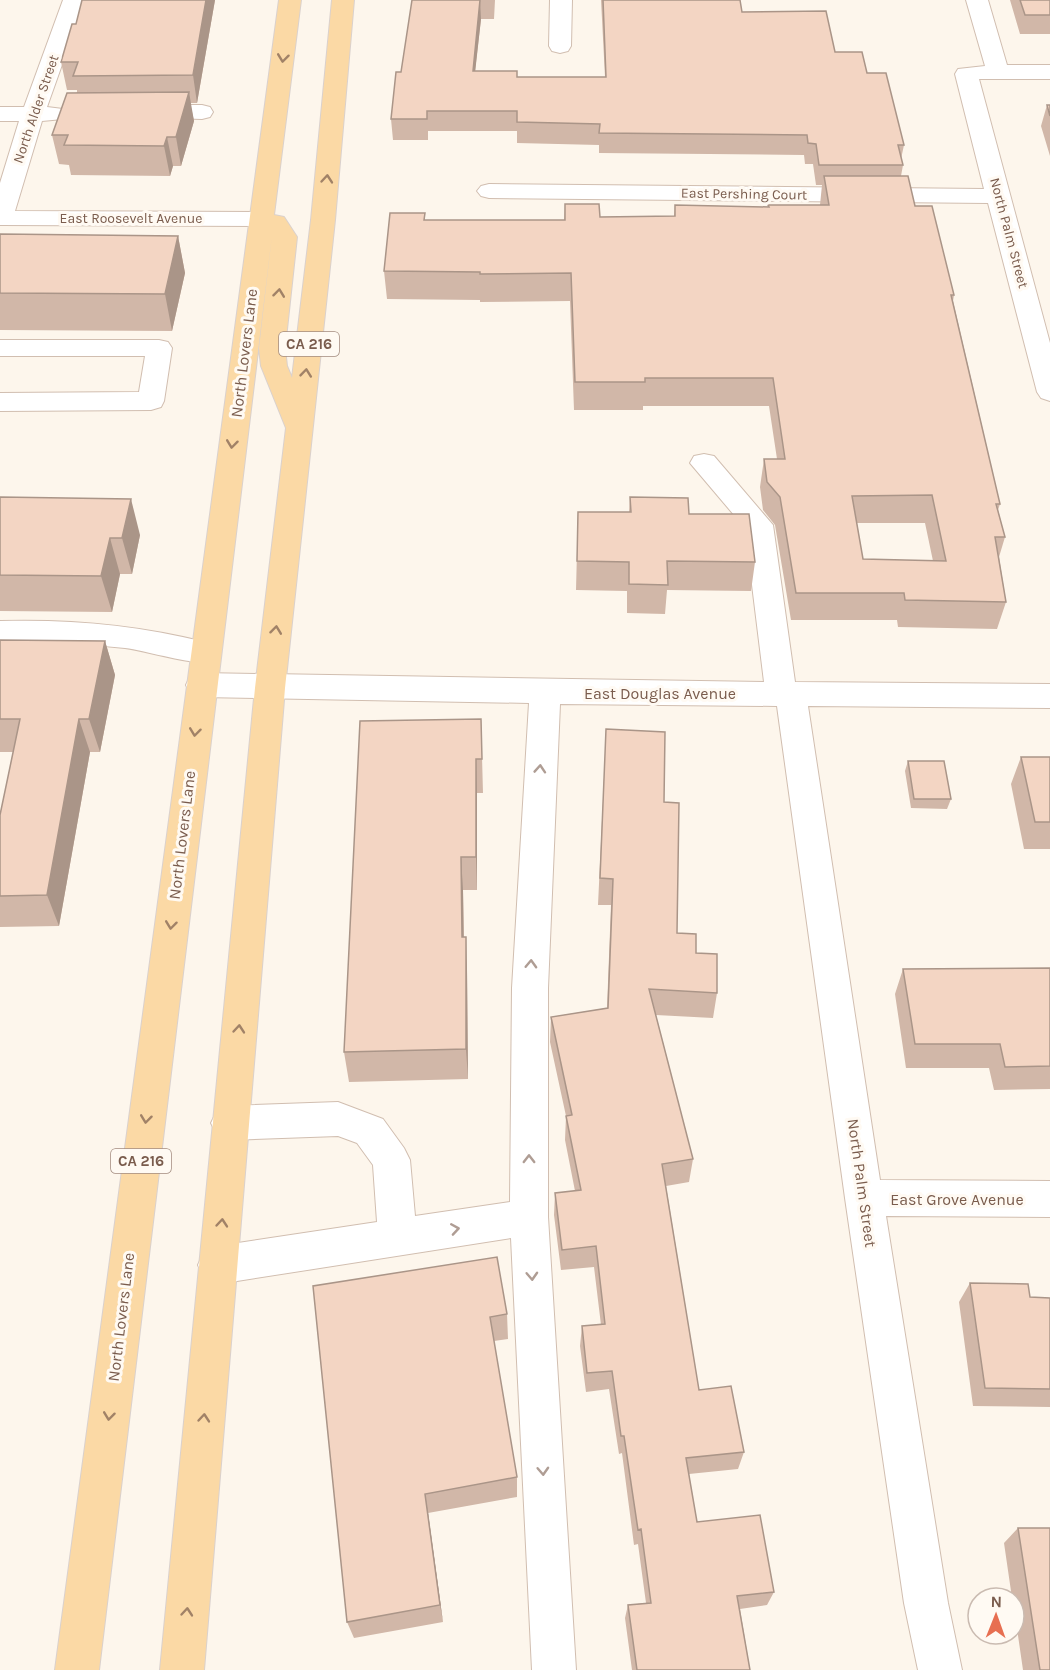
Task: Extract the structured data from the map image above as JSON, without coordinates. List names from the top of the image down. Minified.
{"streets":{"main road":["CA 216","North Lovers Lane"],"street":["North Alder Street","East Pershing Court","East Roosevelt Avenue","North Palm Street","East Douglas Avenue","East Grove Avenue"]},"crossings":[["North Alder Street","East Roosevelt Avenue"],["East Pershing Court","North Palm Street"],["East Roosevelt Avenue","North Lovers Lane"],["North Palm Street","East Douglas Avenue"],["North Palm Street","East Grove Avenue"],["CA 216","East Douglas Avenue"],["North Lovers Lane","East Douglas Avenue"]],"north":"top"}
